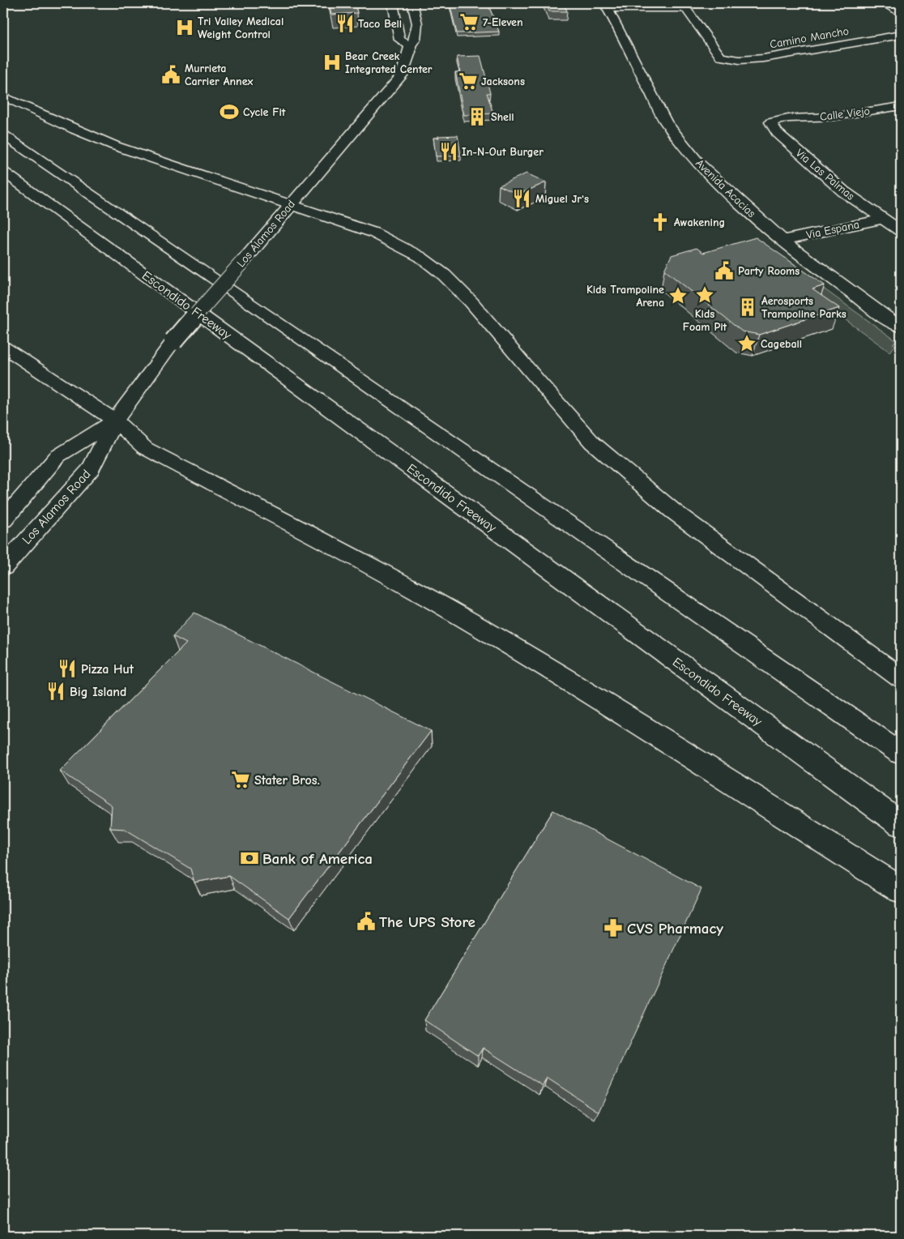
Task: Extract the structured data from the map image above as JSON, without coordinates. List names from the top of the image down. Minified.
{"streets":{"main road":["Camino Mancho","Calle Viejo","Via Las Palmas","Avenida Acacias","Via Espana","Los Alamos Road","Escondido Freeway"]},"crossings":[["Calle Viejo","Via Las Palmas"],["Via Las Palmas","Via Espana"],["Avenida Acacias","Via Espana"]],"places":{"supermarket":["7-Eleven","Jacksons","Stater Bros."],"restaurant":["Taco Bell","In-N-Out Burger","Miguel Jr's","Pizza Hut","Big Island"],"hospital":["Tri Valley Medical Weight Control","Bear Creek Integrated Center"],"public building":["Murrieta Carrier Annex","Party Rooms","The UPS Store"],"sports":["Cycle Fit"],"building":["Shell","Aerosports Trampoline Parks"],"church":["Awakening"],"place":["Kids Foam Pit","Kids Trampoline Arena","Cageball"],"bank":["Bank of America"],"pharmacy":["CVS Pharmacy"]}}
